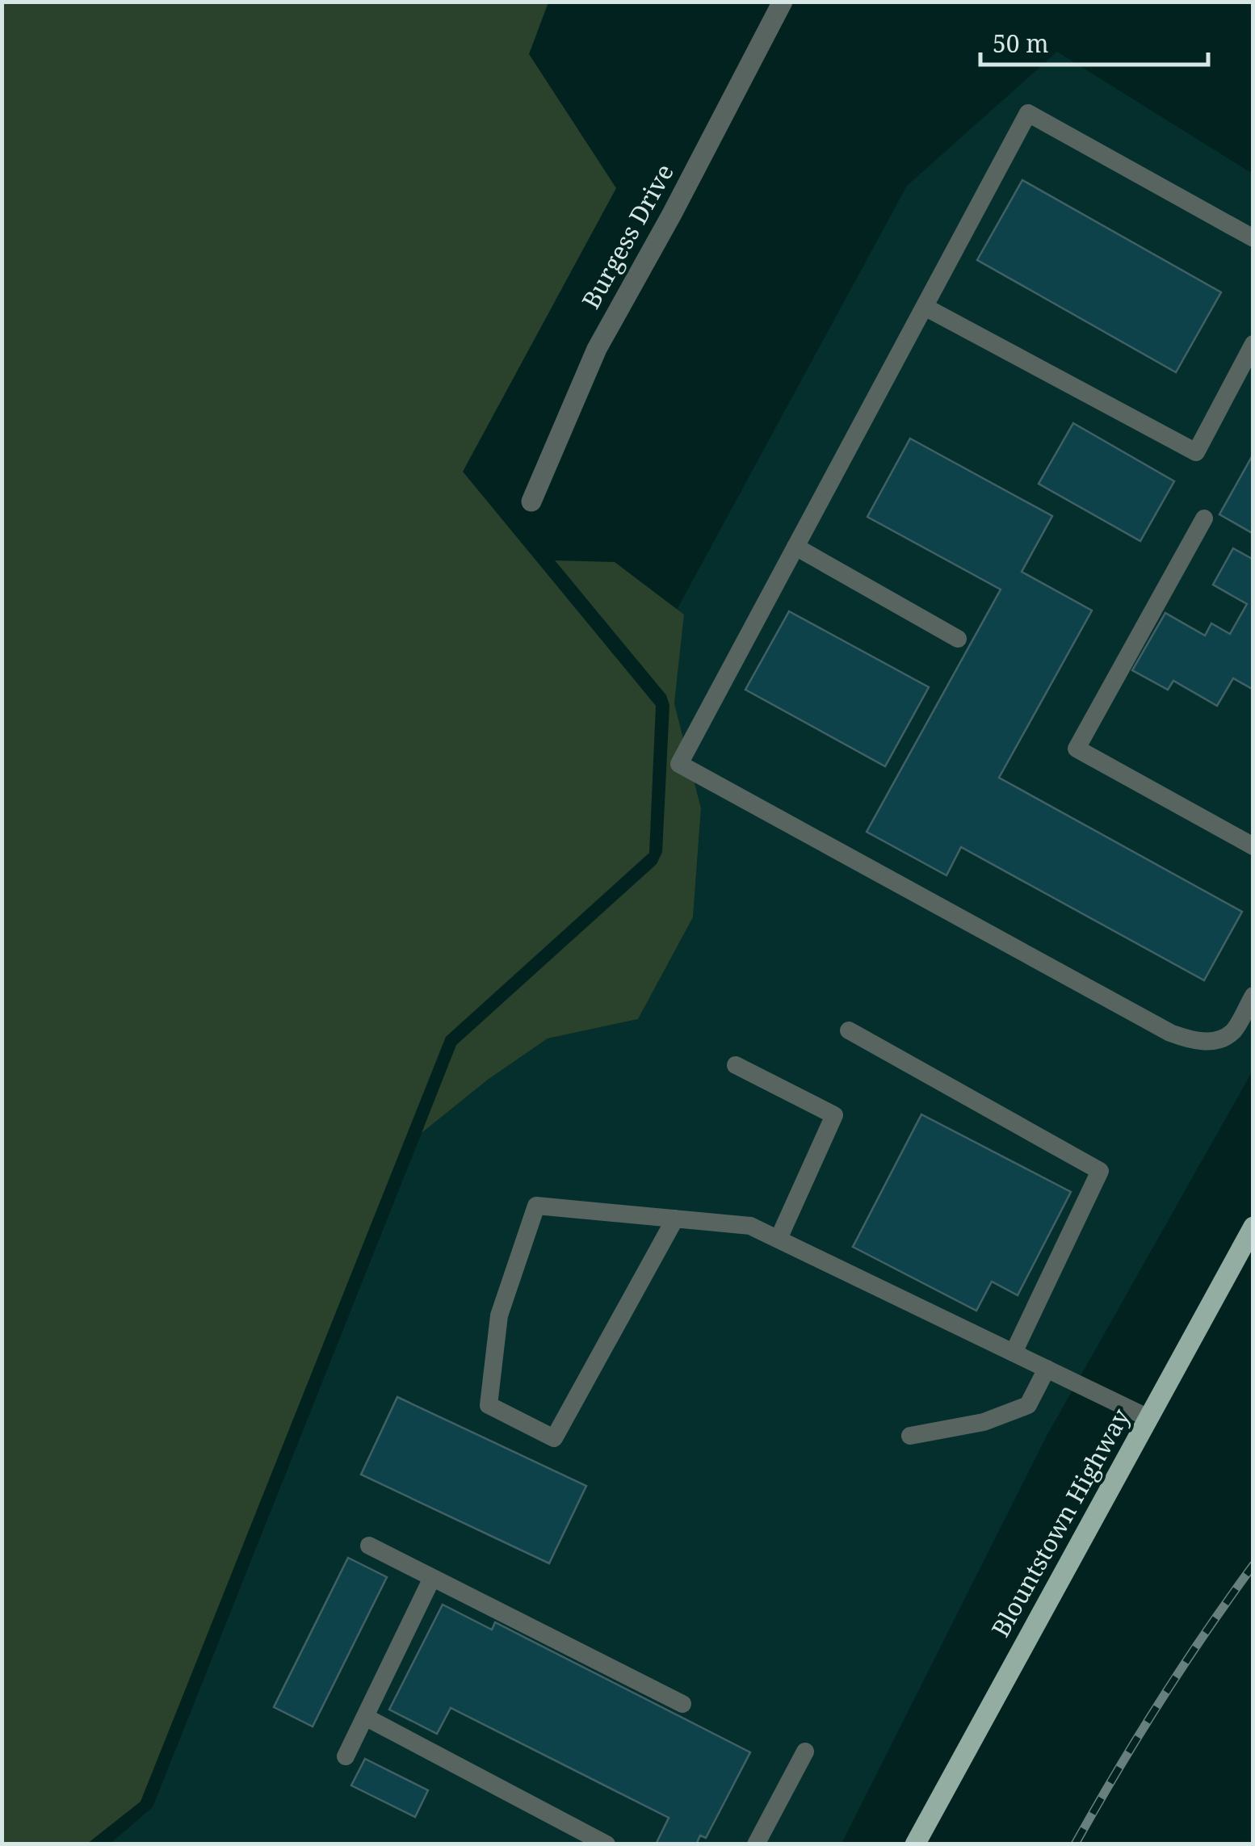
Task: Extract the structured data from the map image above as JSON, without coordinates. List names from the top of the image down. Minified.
{"streets":{"main road":["Blountstown Highway"],"street":["Burgess Drive"]},"scale_bar":"50 m"}
